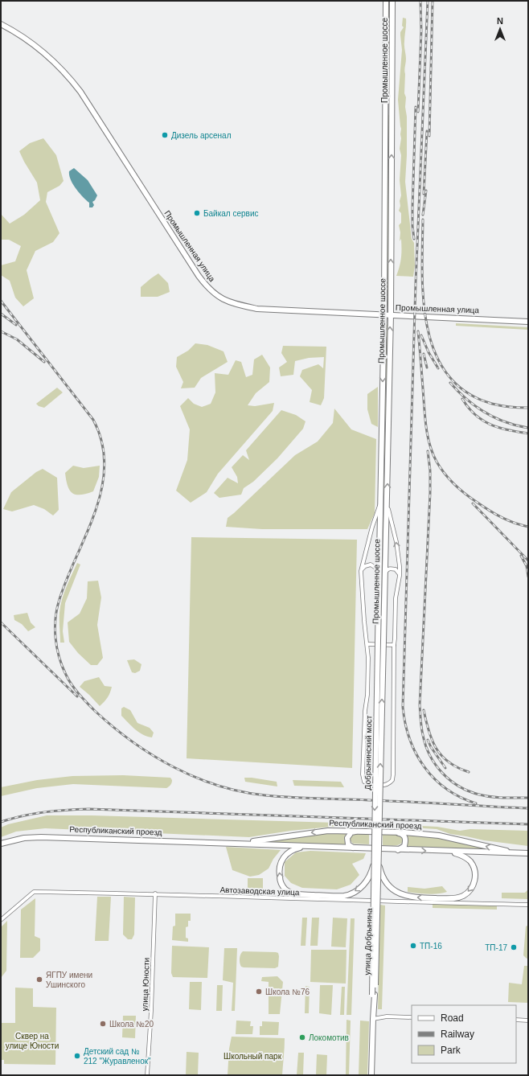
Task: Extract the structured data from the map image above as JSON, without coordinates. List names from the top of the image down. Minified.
{"streets":{"main road":["Промышленное шоссе","Промышленная улица","Добрынинский мост","Республиканский проезд","улица Добрынина"],"street":["Автозаводская улица","улица Юности"]},"crossings":[["Промышленное шоссе","Промышленная улица"],["Промышленное шоссе","Добрынинский мост"],["Добрынинский мост","улица Добрынина"],["Автозаводская улица","улица Юности"]],"parks":["Сквер на улице Юности","Школьный парк"],"places":["Дизель арсенал","Байкал сервис","ТП-16","ТП-17","ЯГПУ имени Ушинского","Школа №76","Школа №20","Локомотив","Детский сад № 212 \"Журавленок\""],"legend":["Road","Railway","Park"],"north":"top"}
